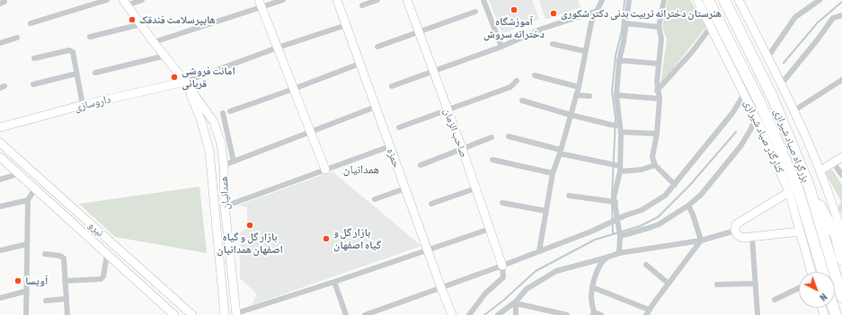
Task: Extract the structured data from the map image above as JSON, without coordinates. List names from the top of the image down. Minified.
{"streets":{"highway":["بزرگراه صیاد شیرازی"],"main road":["داروسازی","صاحب الزمان","کنارگذر صیاد شیرازی","حمزه","همدانیان","نیرو"]},"crossings":[["داروسازی","همدانیان"],["کنارگذر صیاد شیرازی","بزرگراه صیاد شیرازی"]],"districts":["همدانیان"],"places":["آموزشگاه دخترانه سروش","هنرستان دخترانه تربیت بدنی دکتر شکوری","هایپرسلامت فندقک","امانت فروشی قربانی","بازار گل و گیاه اصفهان همدانیان","بازار گل و گیاه اصفهان","آویسا"],"north":"bottom right"}
